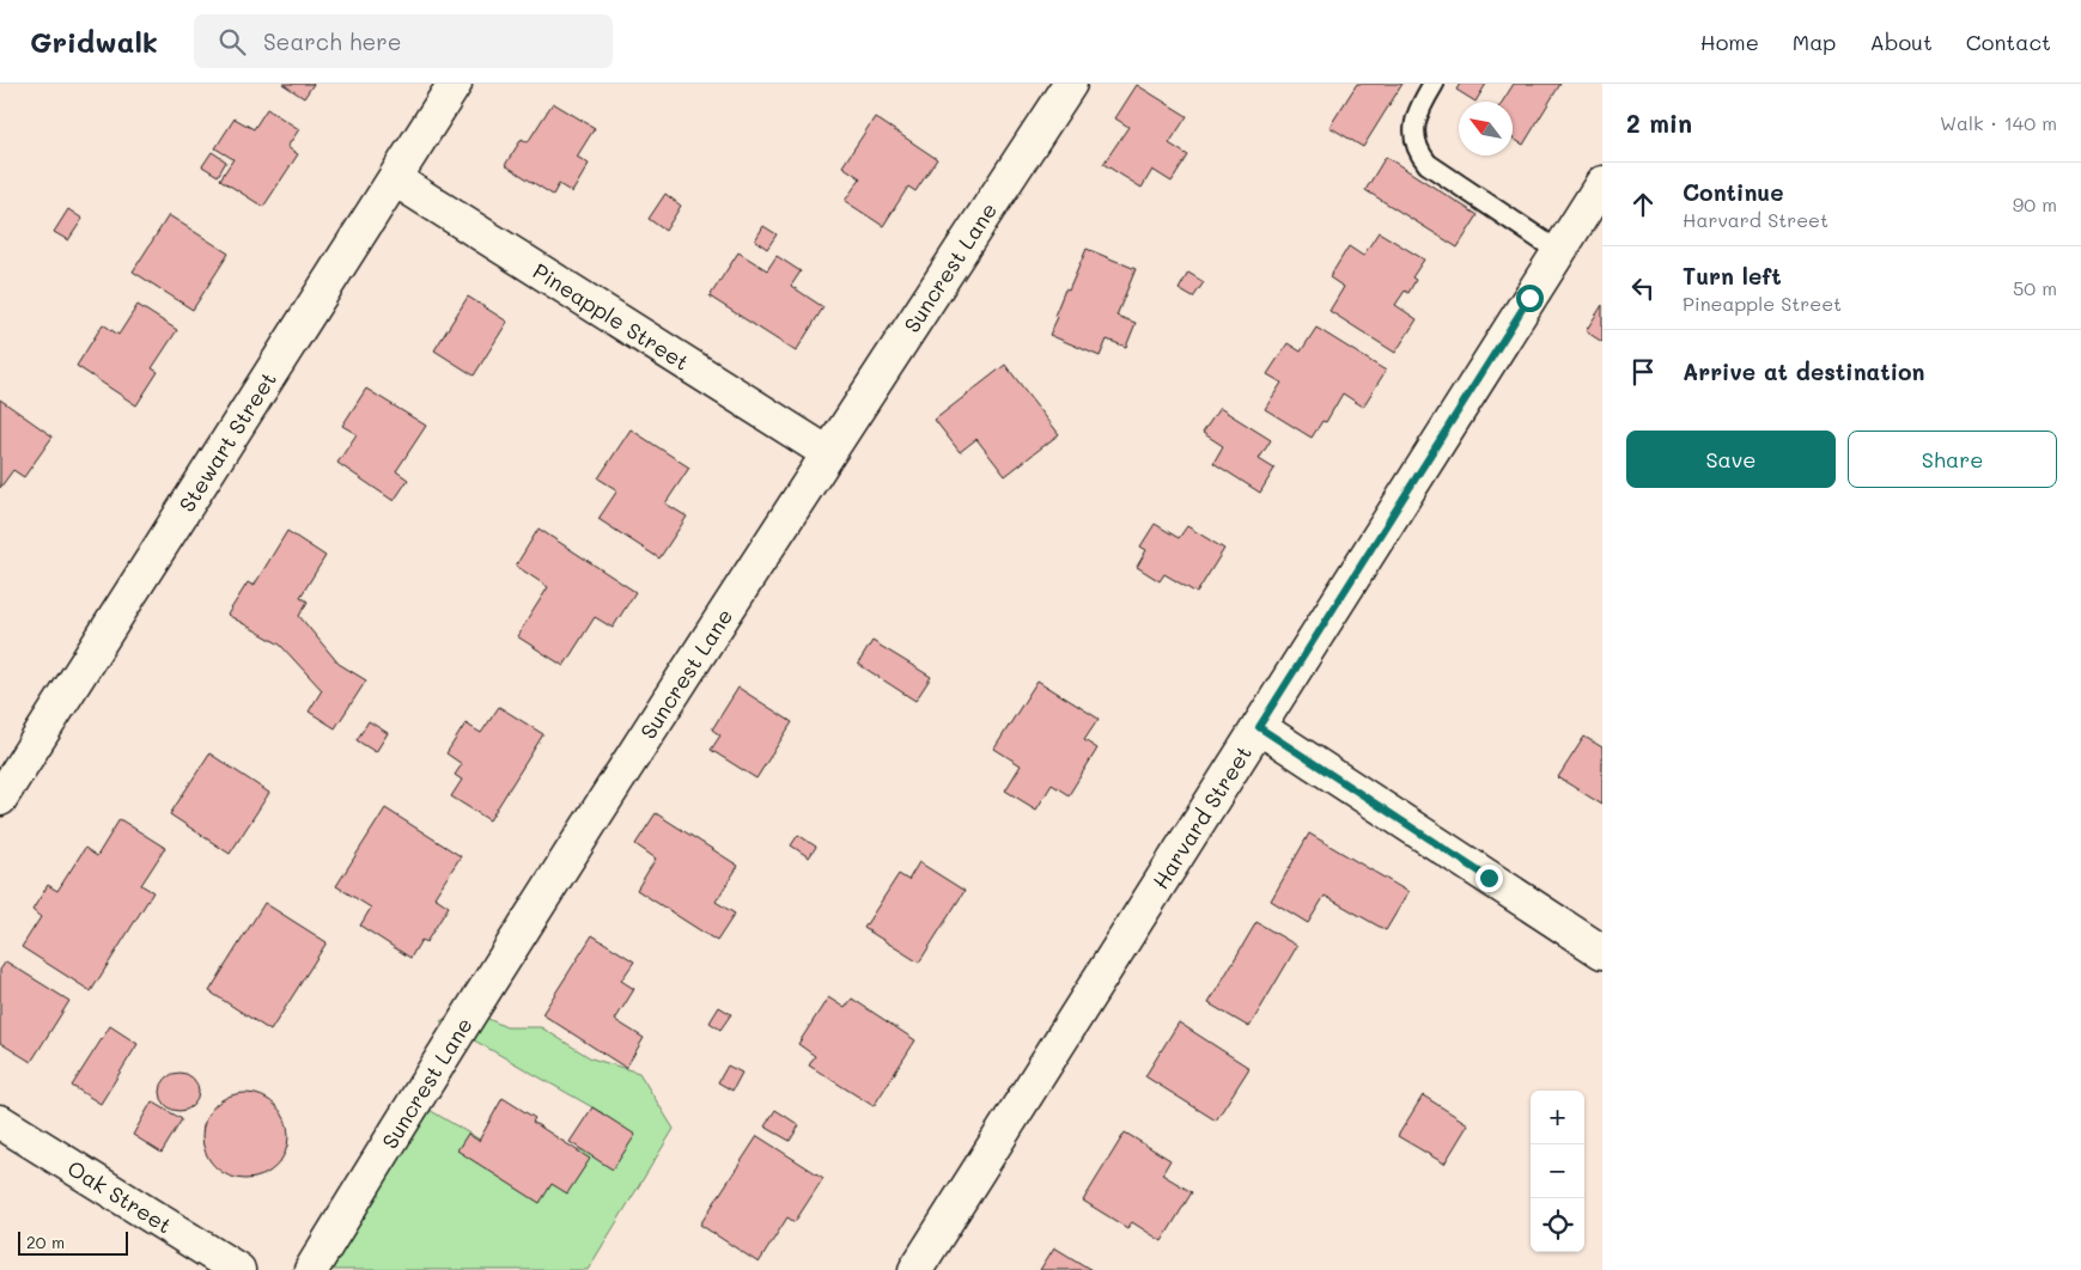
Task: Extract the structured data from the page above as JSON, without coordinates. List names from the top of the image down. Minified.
{"streets":{"street":["Suncrest Lane","Pineapple Street","Stewart Street","Harvard Street","Oak Street"]},"crossings":[["Suncrest Lane","Pineapple Street"],["Pineapple Street","Stewart Street"]],"scale_bar":"20 m","north":"top left","page":{"header":"Gridwalk","search":"Search here","nav":["Home","Map","About","Contact"],"heading":["2 min","Walk · 140 m"],"list":[["Continue","Harvard Street","90 m"],["Turn left","Pineapple Street","50 m"],"Arrive at destination"],"buttons":["Save","Share"],"map_buttons":["+","−"],"scale":"20 m"}}
